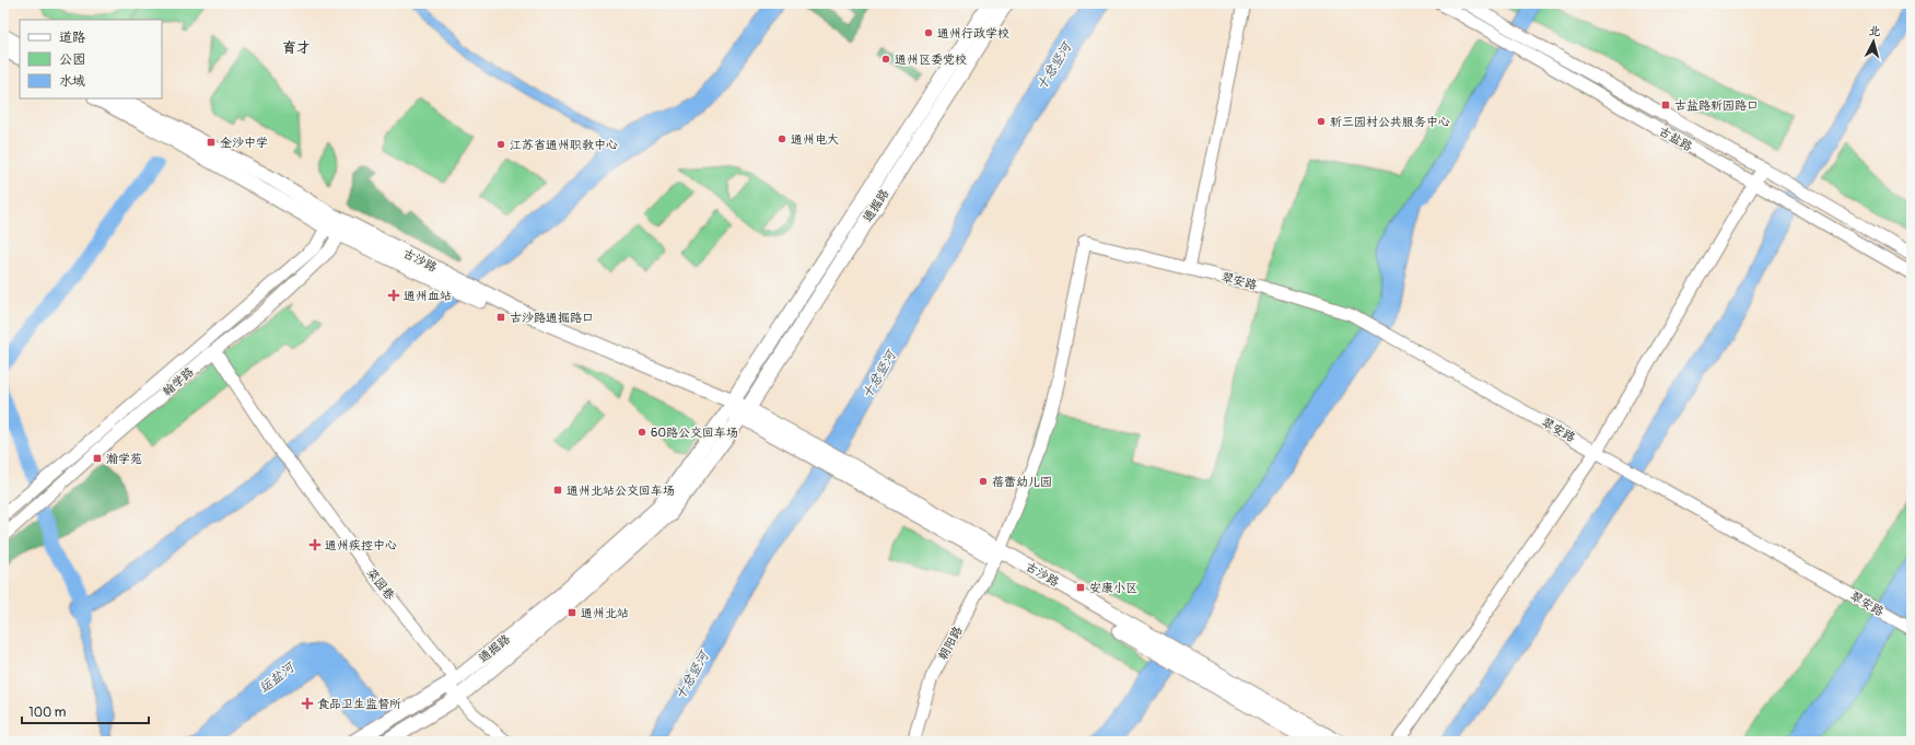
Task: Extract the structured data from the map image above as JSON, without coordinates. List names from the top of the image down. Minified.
{"streets":{"main road":["通掘路","古沙路"],"street":["古盐路","翠安路","翰学路","菜园巷","朝阳路"]},"crossings":[["通掘路","古沙路"],["通掘路","菜园巷"],["古沙路","翰学路"],["古沙路","朝阳路"],["翠安路","朝阳路"],["翰学路","菜园巷"]],"districts":["育才"],"water":["十总竖河","运盐河"],"places":{"other":["通州行政学校","通州区委党校","新三园村公共服务中心","通州电大","江苏省通州职教中心","60路公交回车场","蓓蕾幼儿园"],"transit":["古盐路新园路口","金沙中学","古沙路通掘路口","瀚学苑","通州北站公交回车场","安康小区","通州北站"],"health":["通州血站","通州疾控中心","食品卫生监督所"]},"legend":["道路","公园","水域"],"scale_bar":"100 m","north":"top"}
